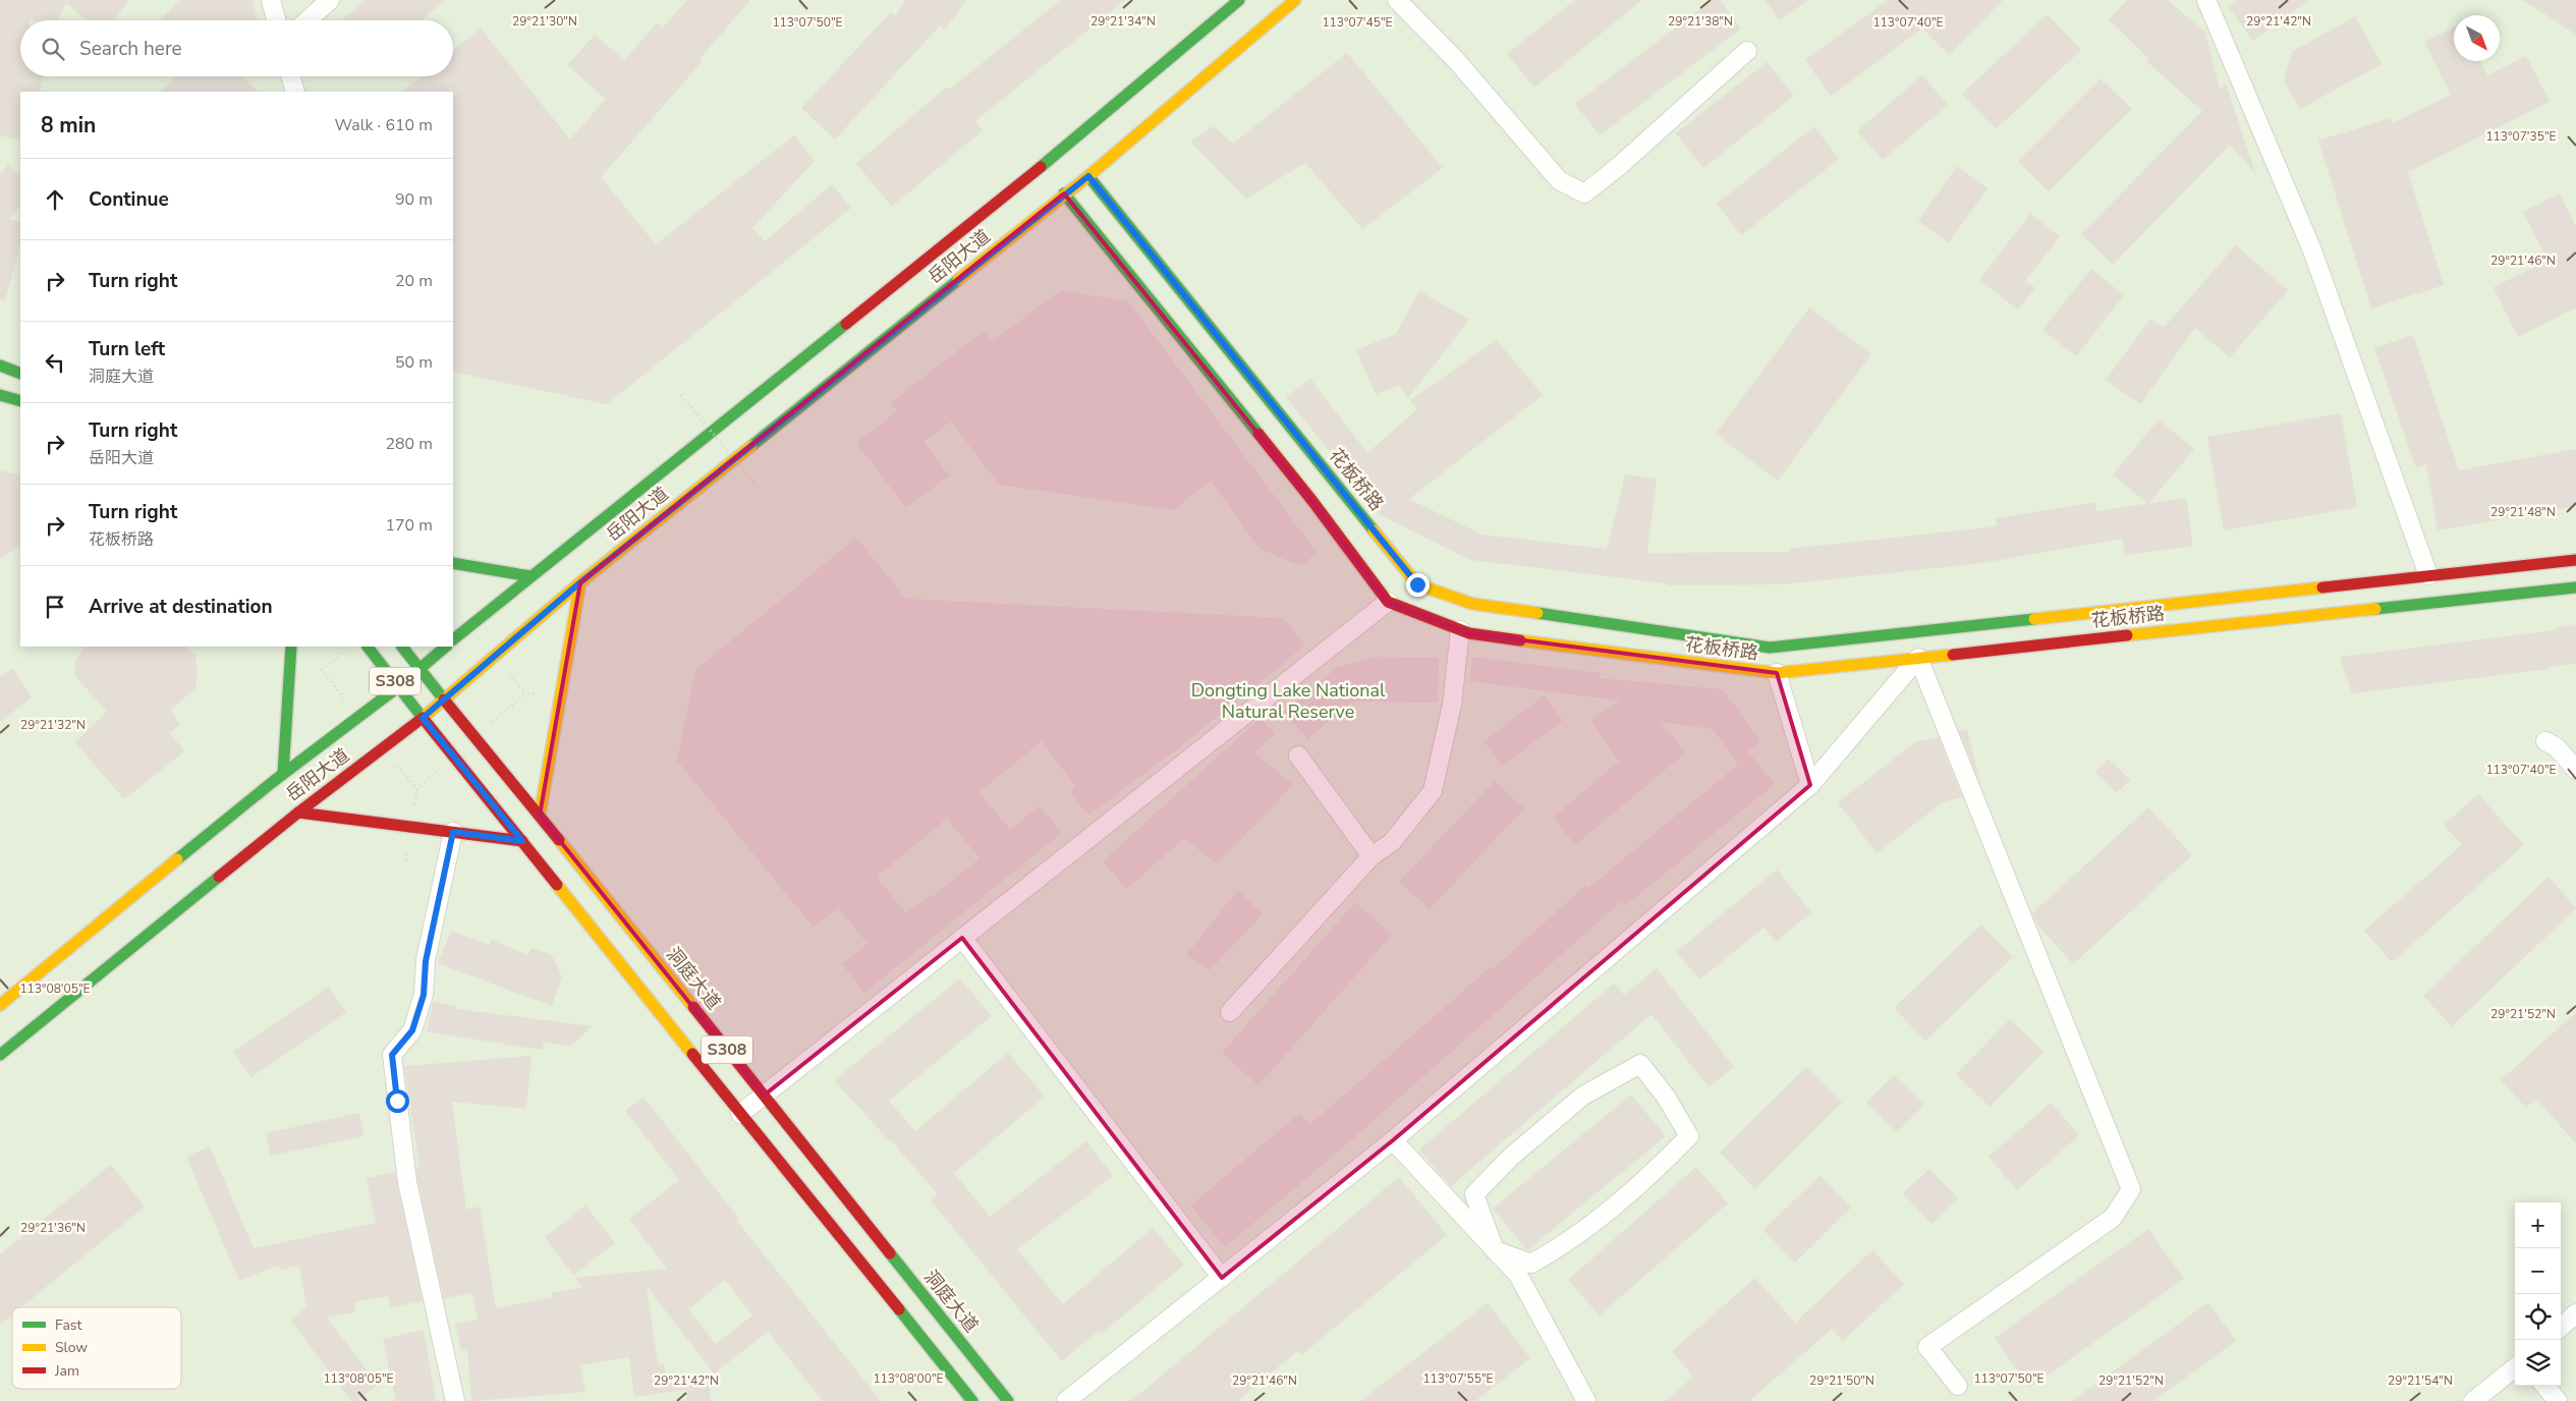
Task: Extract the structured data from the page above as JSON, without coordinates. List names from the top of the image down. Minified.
{"streets":{"main road":["岳阳大道","花板桥路","S308","洞庭大道"]},"crossings":[["岳阳大道","花板桥路"],["岳阳大道","S308"],["岳阳大道","洞庭大道"],["S308","洞庭大道"]],"parks":["Dongting Lake National Natural Reserve"],"legend":["Fast","Slow","Jam"],"north":"bottom right","page":{"search":"Search here","heading":["8 min","Walk · 610 m"],"list":[["Continue","90 m"],["Turn right","20 m"],["Turn left","洞庭大道","50 m"],["Turn right","岳阳大道","280 m"],["Turn right","花板桥路","170 m"],"Arrive at destination"],"map_buttons":["+","−"]},"coordinates":["29°21'30\"N","29°21'34\"N","29°21'38\"N","29°21'42\"N","113°07'50\"E","113°07'45\"E","113°07'40\"E","113°07'35\"E","29°21'46\"N","29°21'48\"N","29°21'32\"N","113°08'05\"E","29°21'52\"N","29°21'36\"N","113°08'00\"E","113°07'55\"E","29°21'50\"N","29°21'54\"N"]}
